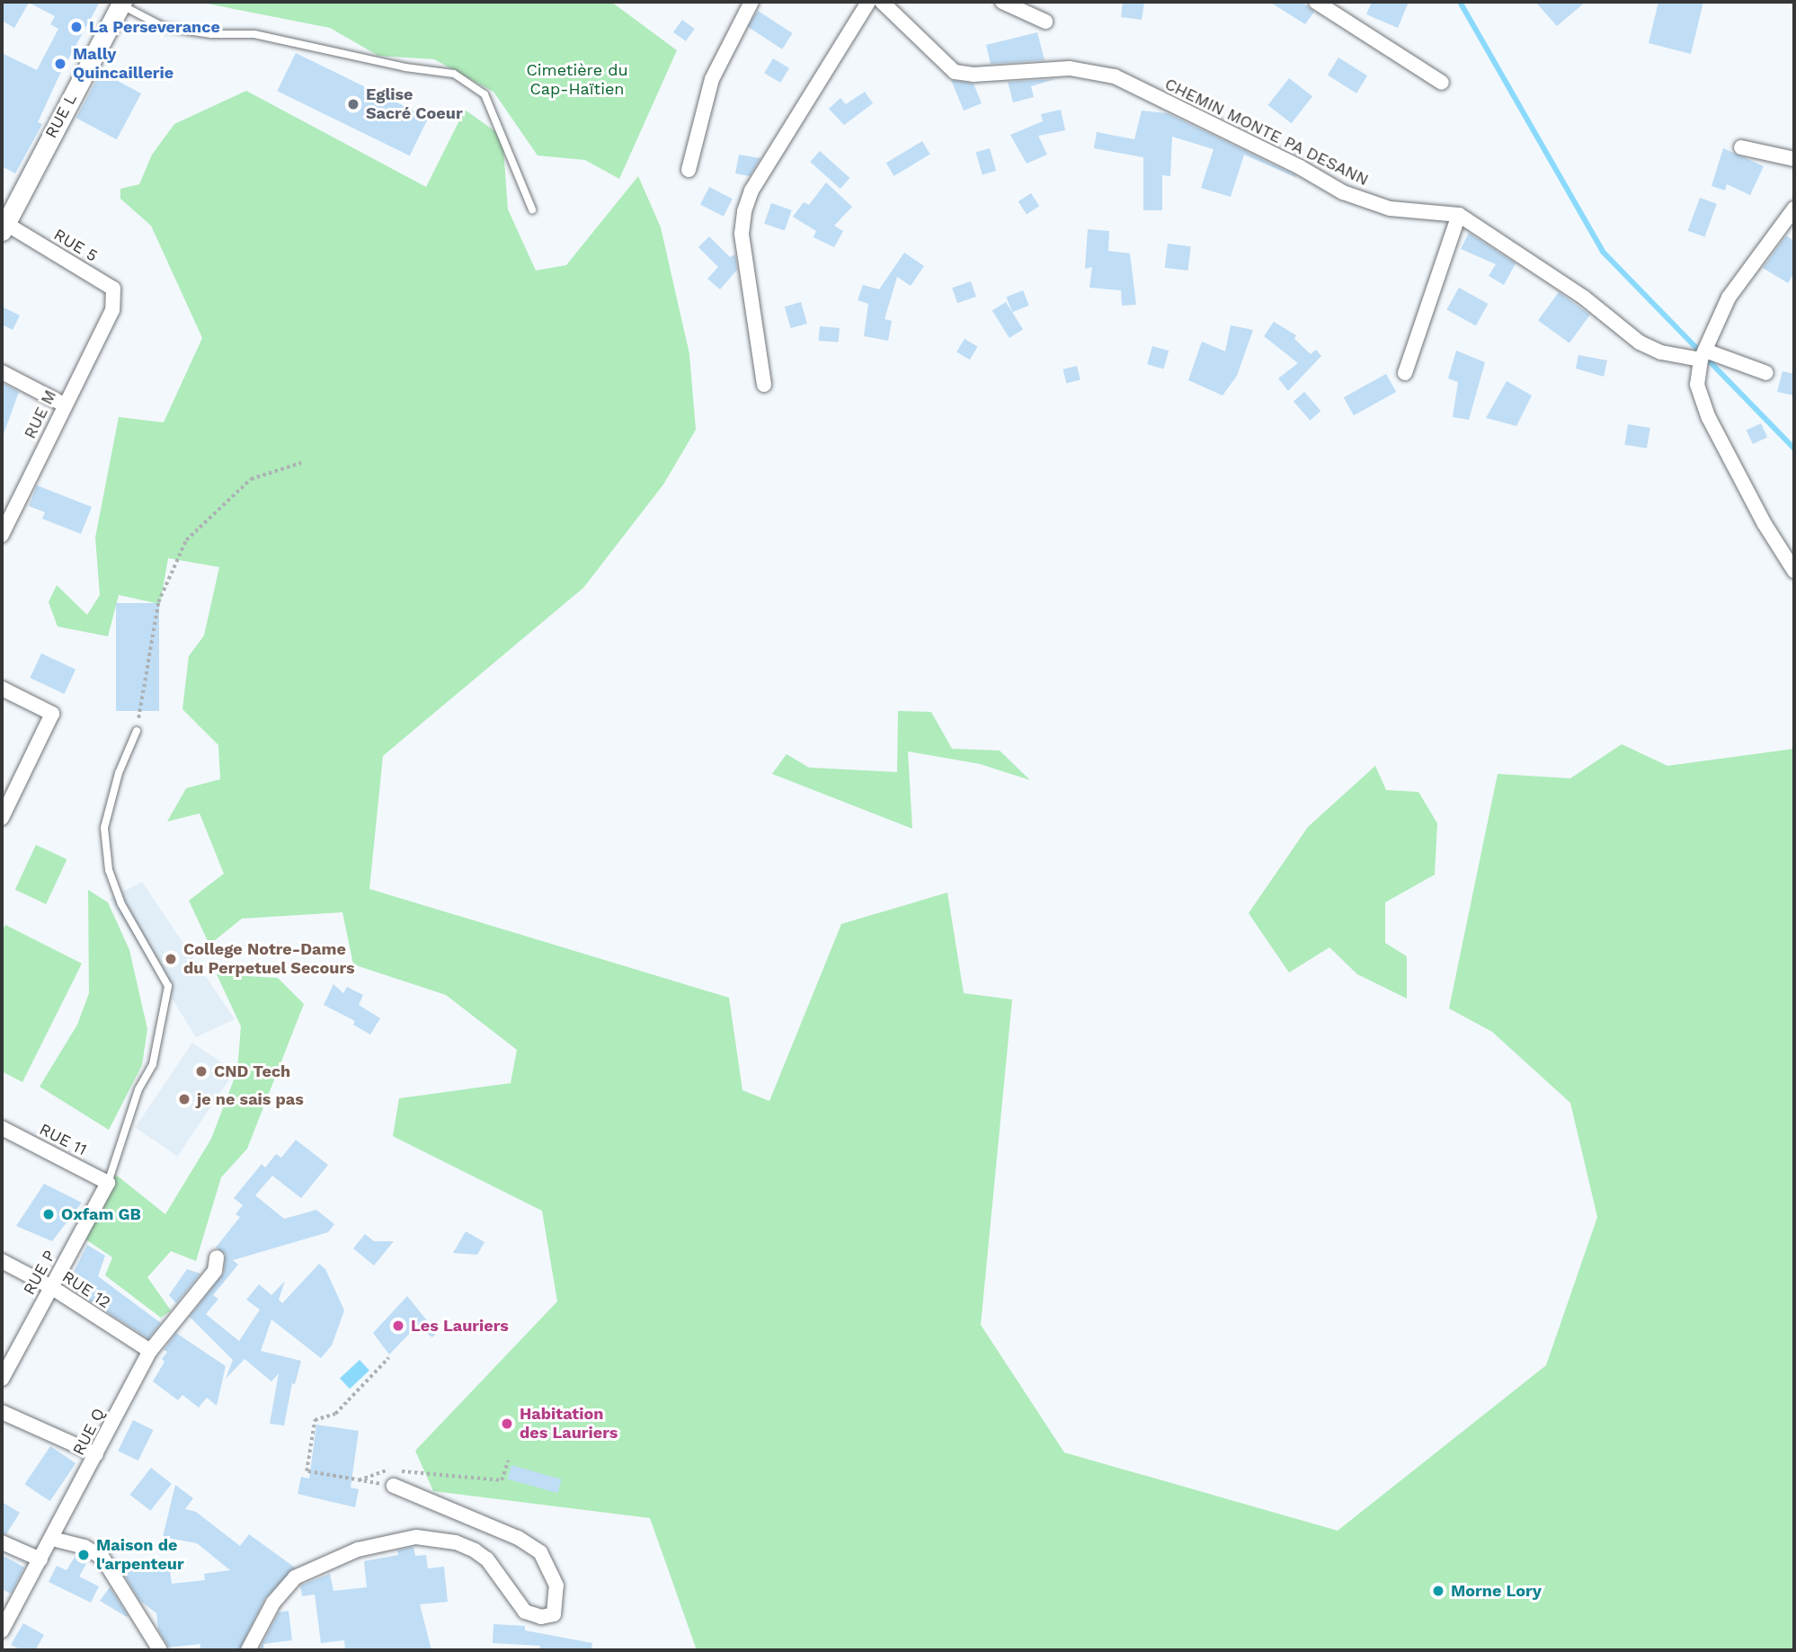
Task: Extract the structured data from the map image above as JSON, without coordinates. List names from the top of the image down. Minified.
{"streets":{"street":["RUE L","CHEMIN MONTE PA DESANN","RUE 5","RUE M","RUE 11","RUE P","RUE 12","RUE Q"]},"crossings":[["RUE L","RUE 5"],["RUE 5","RUE M"],["RUE 11","RUE P"],["RUE P","RUE 12"],["RUE 12","RUE Q"]],"parks":["Cimetière du Cap-Haïtien"],"places":["La Perseverance","Mally Quincaillerie","Eglise Sacré Coeur","College Notre-Dame du Perpetuel Secours","CND Tech","je ne sais pas","Oxfam GB","Les Lauriers","Habitation des Lauriers","Maison de l'arpenteur","Morne Lory"]}
